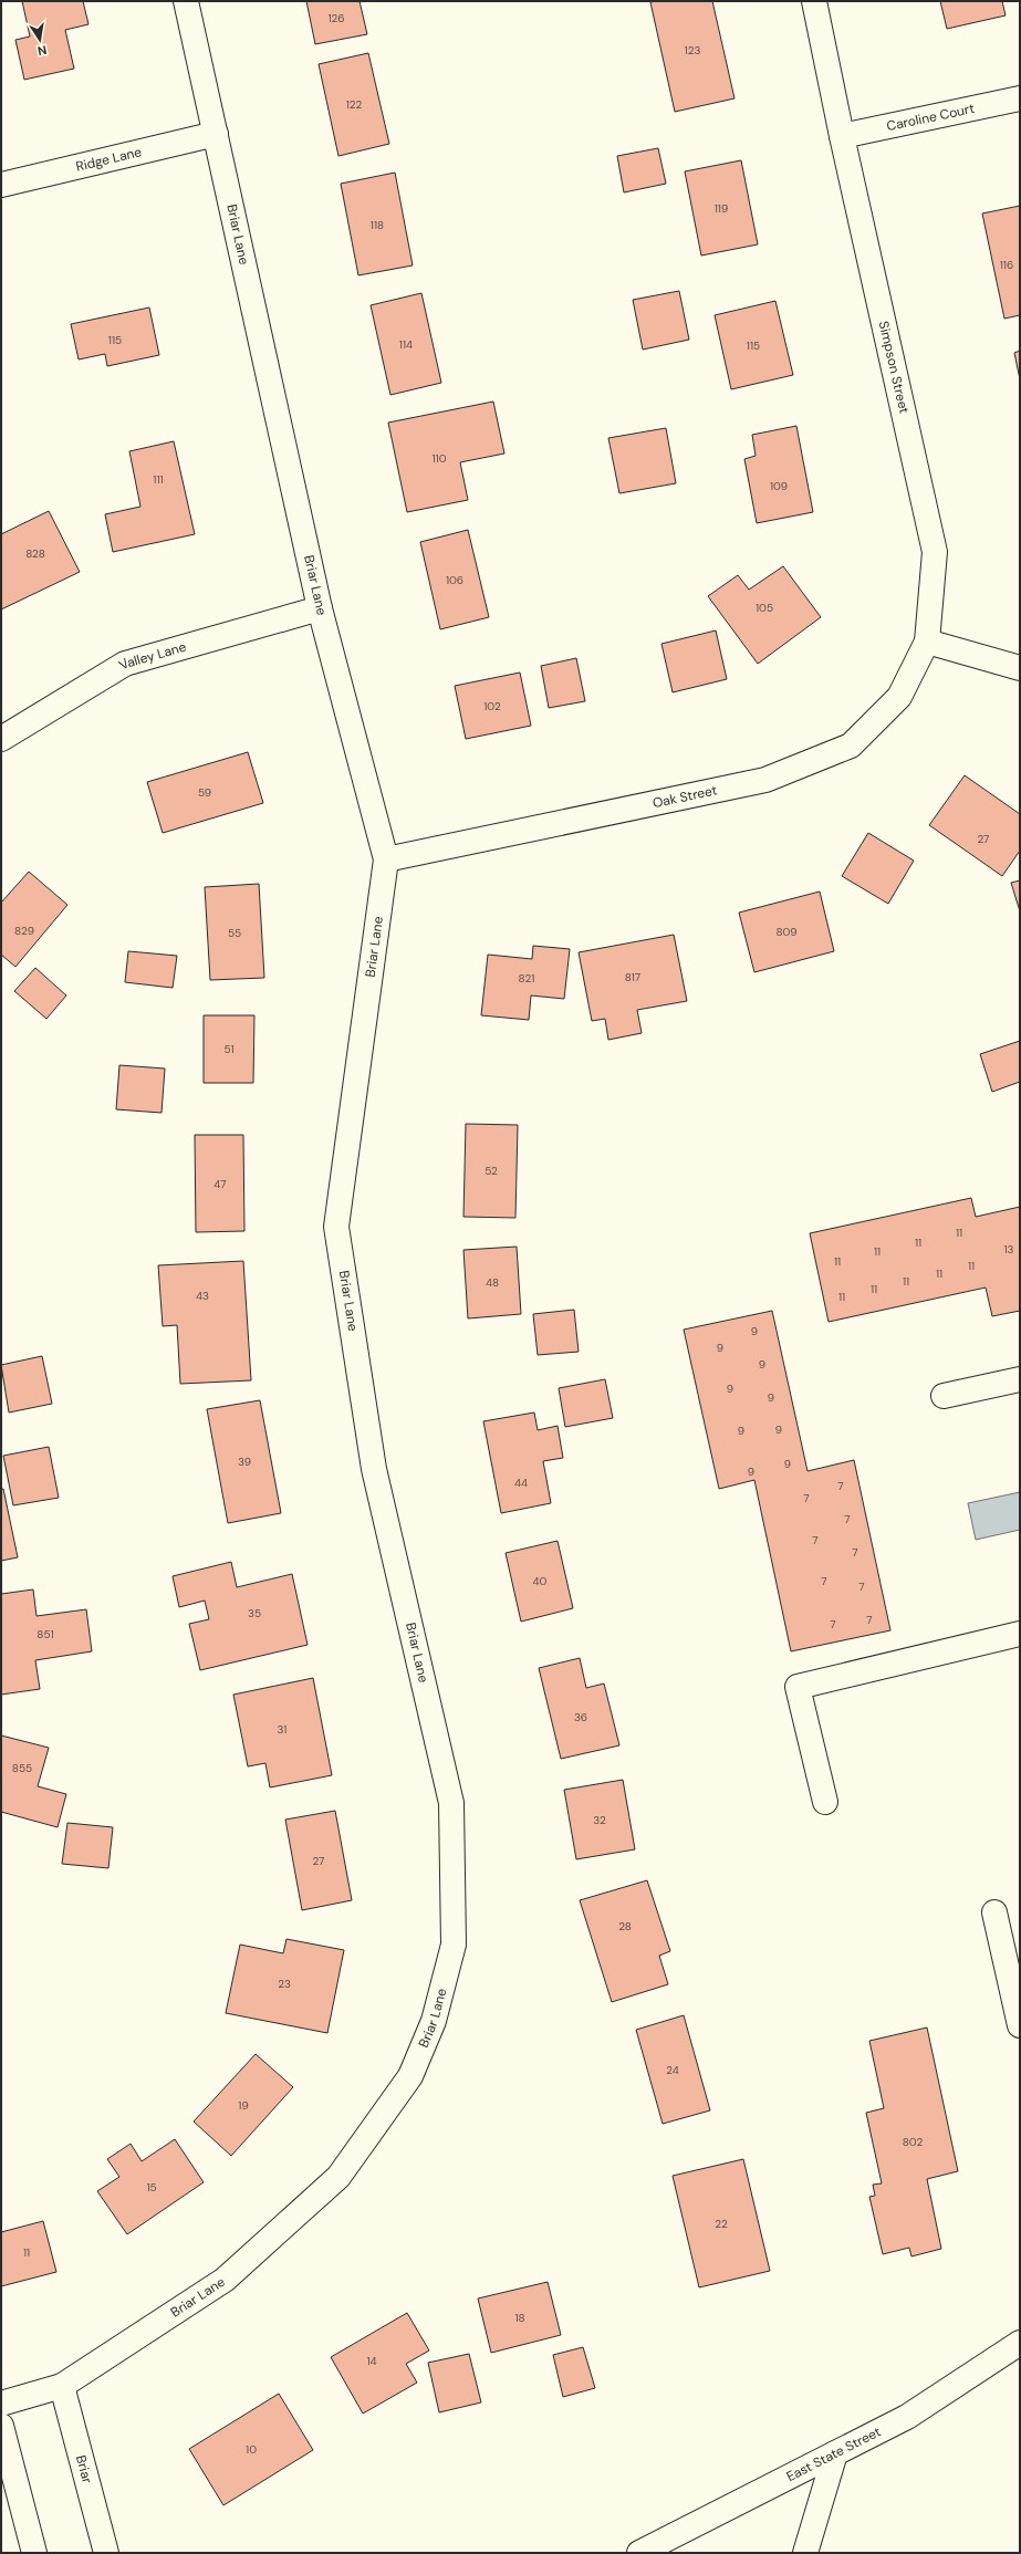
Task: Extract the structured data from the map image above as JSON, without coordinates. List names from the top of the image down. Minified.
{"streets":{"street":["Caroline Court","Ridge Lane","Briar Lane","Simpson Street","Valley Lane","Oak Street","East State Street","Briar"]},"crossings":[["Caroline Court","Simpson Street"],["Ridge Lane","Briar Lane"],["Briar Lane","Valley Lane"],["Briar Lane","Oak Street"],["Briar Lane","Briar"],["Simpson Street","Oak Street"]],"house_numbers":["126","123","122","119","118","116","115","114","115","110","111","109","828","106","105","102","59","27","829","809","55","817","821","51","52","47","11","11","13","11","11","11","11","11","48","11","43","11","9","9","9","9","9","9","9","39","9","9","44","7","7","7","7","7","40","7","7","35","7","7","851","36","31","855","32","27","28","23","24","19","802","15","22","11","18","14","10"],"north":"bottom"}
